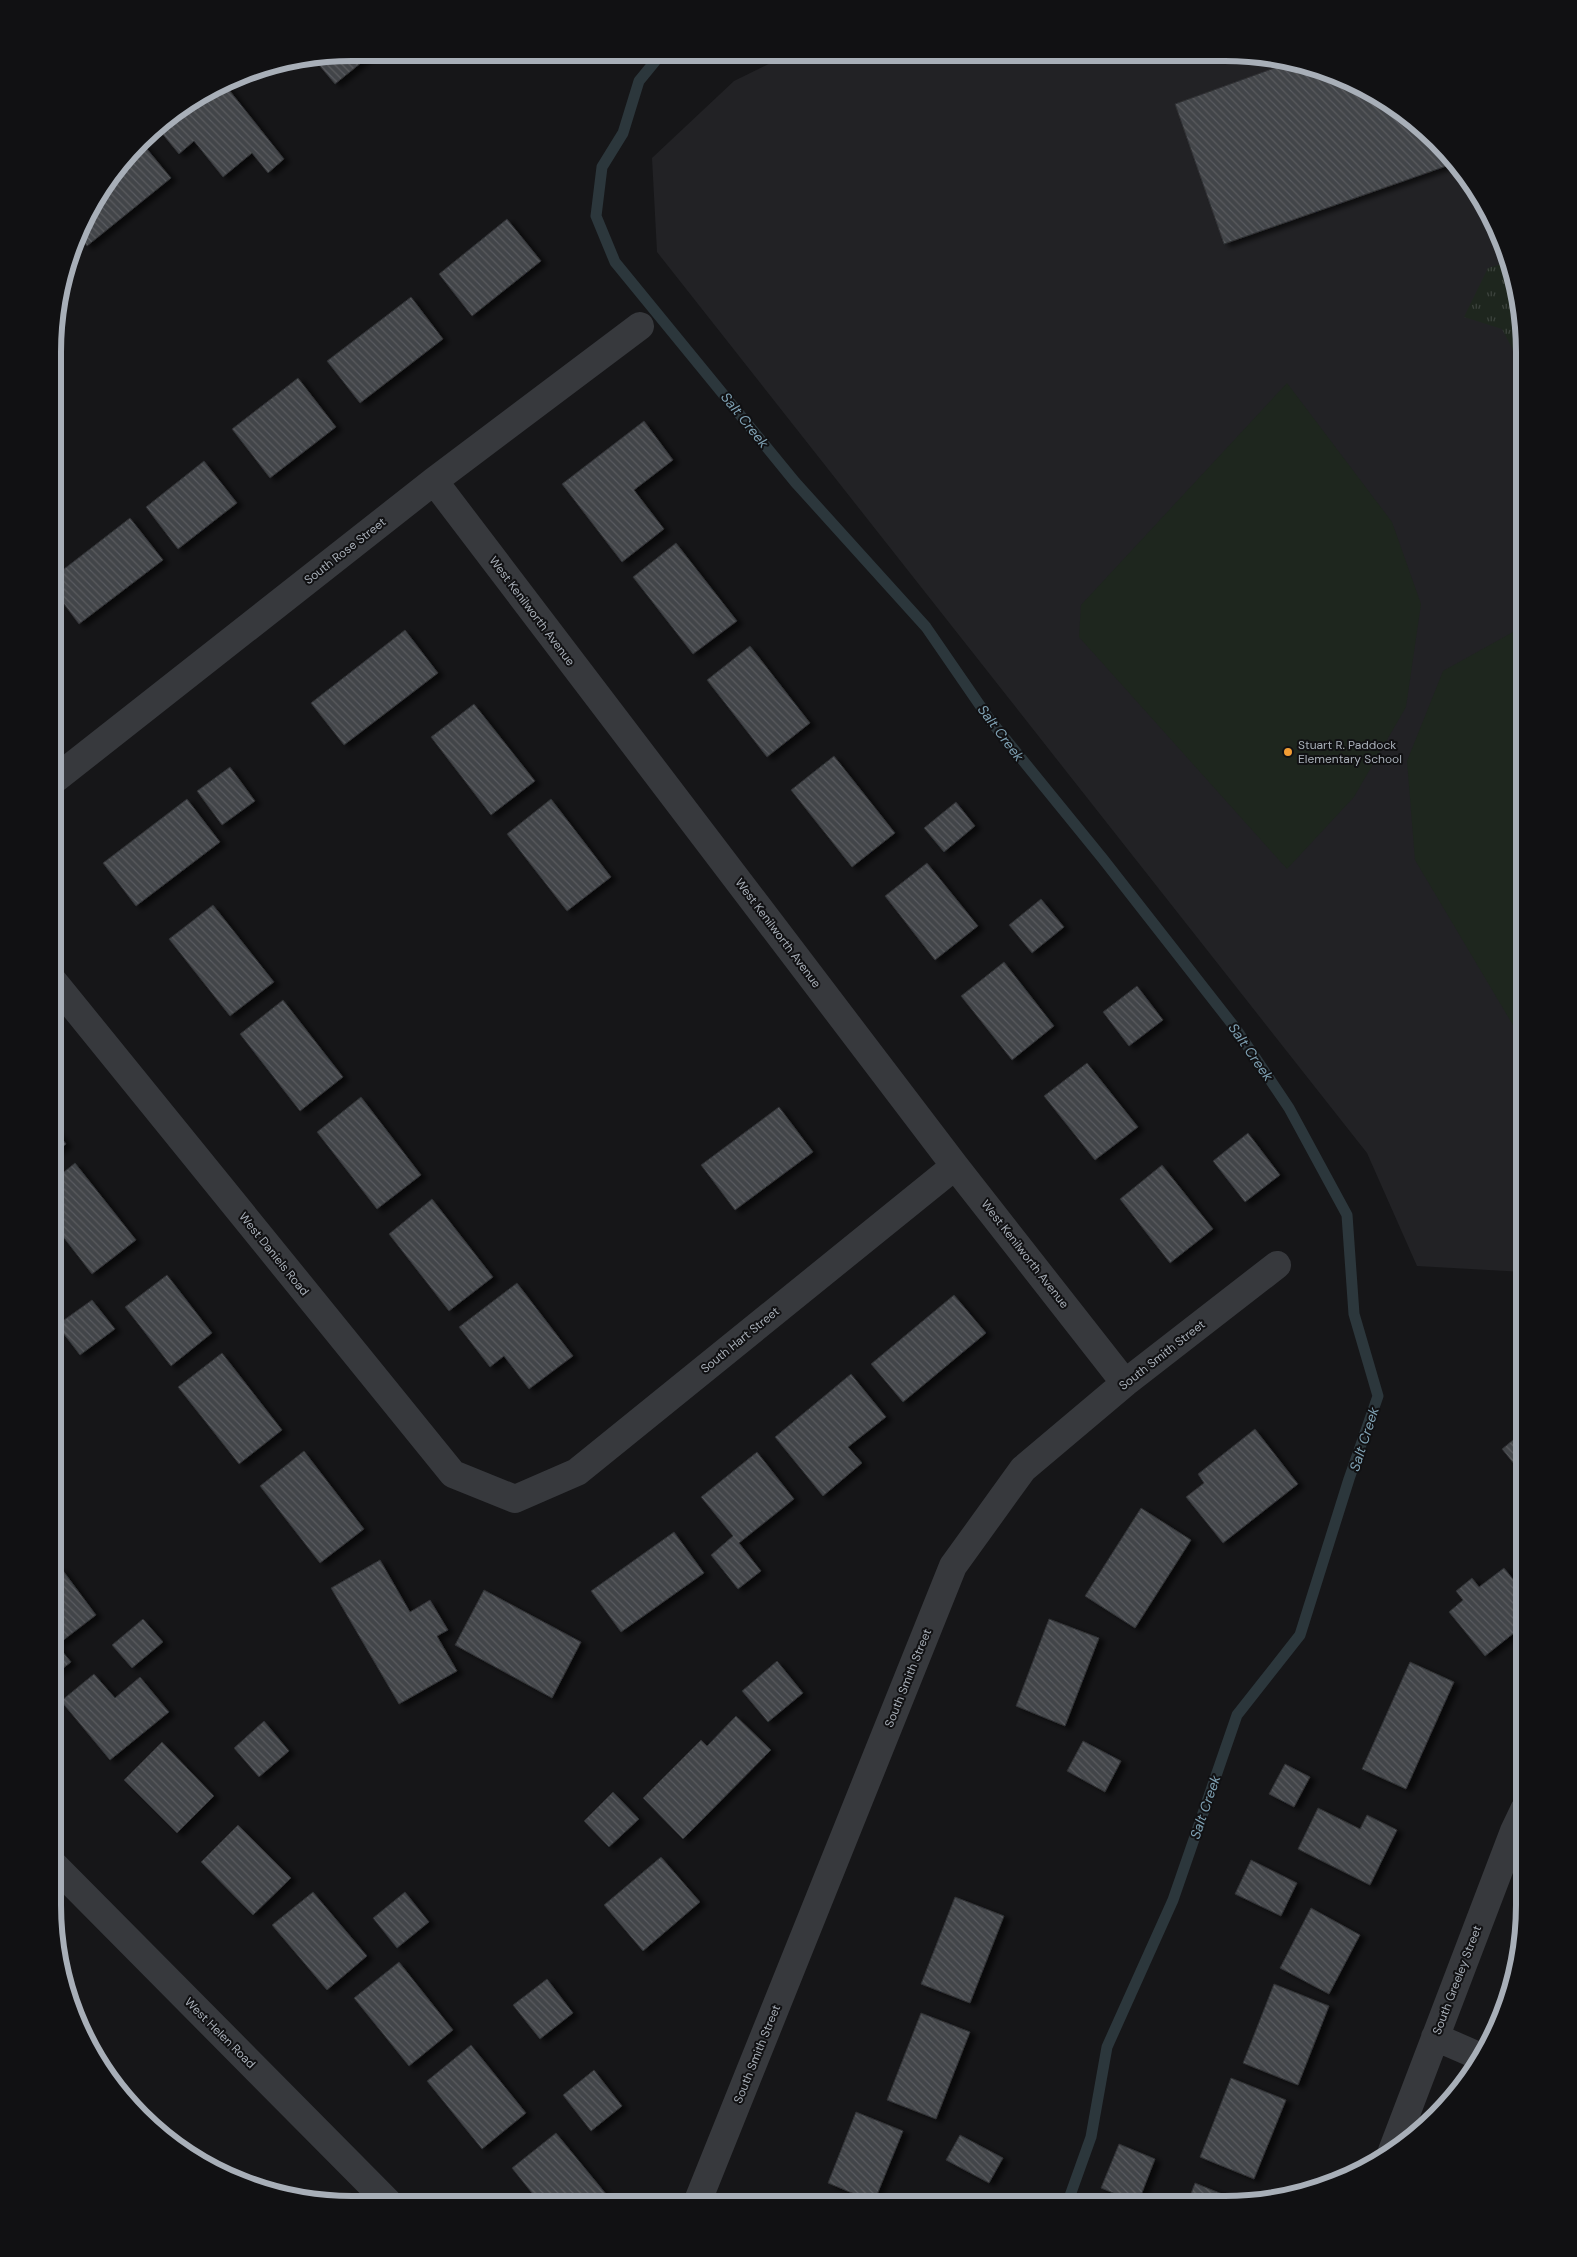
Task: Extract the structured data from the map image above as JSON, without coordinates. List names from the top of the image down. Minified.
{"streets":{"street":["South Rose Street","West Kenilworth Avenue","West Daniels Road","South Hart Street","South Smith Street","South Greeley Street","West Helen Road"]},"crossings":[["South Rose Street","West Kenilworth Avenue"],["West Kenilworth Avenue","South Hart Street"],["West Kenilworth Avenue","South Smith Street"],["West Daniels Road","South Hart Street"]],"water":["Salt Creek"],"places":["Stuart R. Paddock Elementary School"]}
